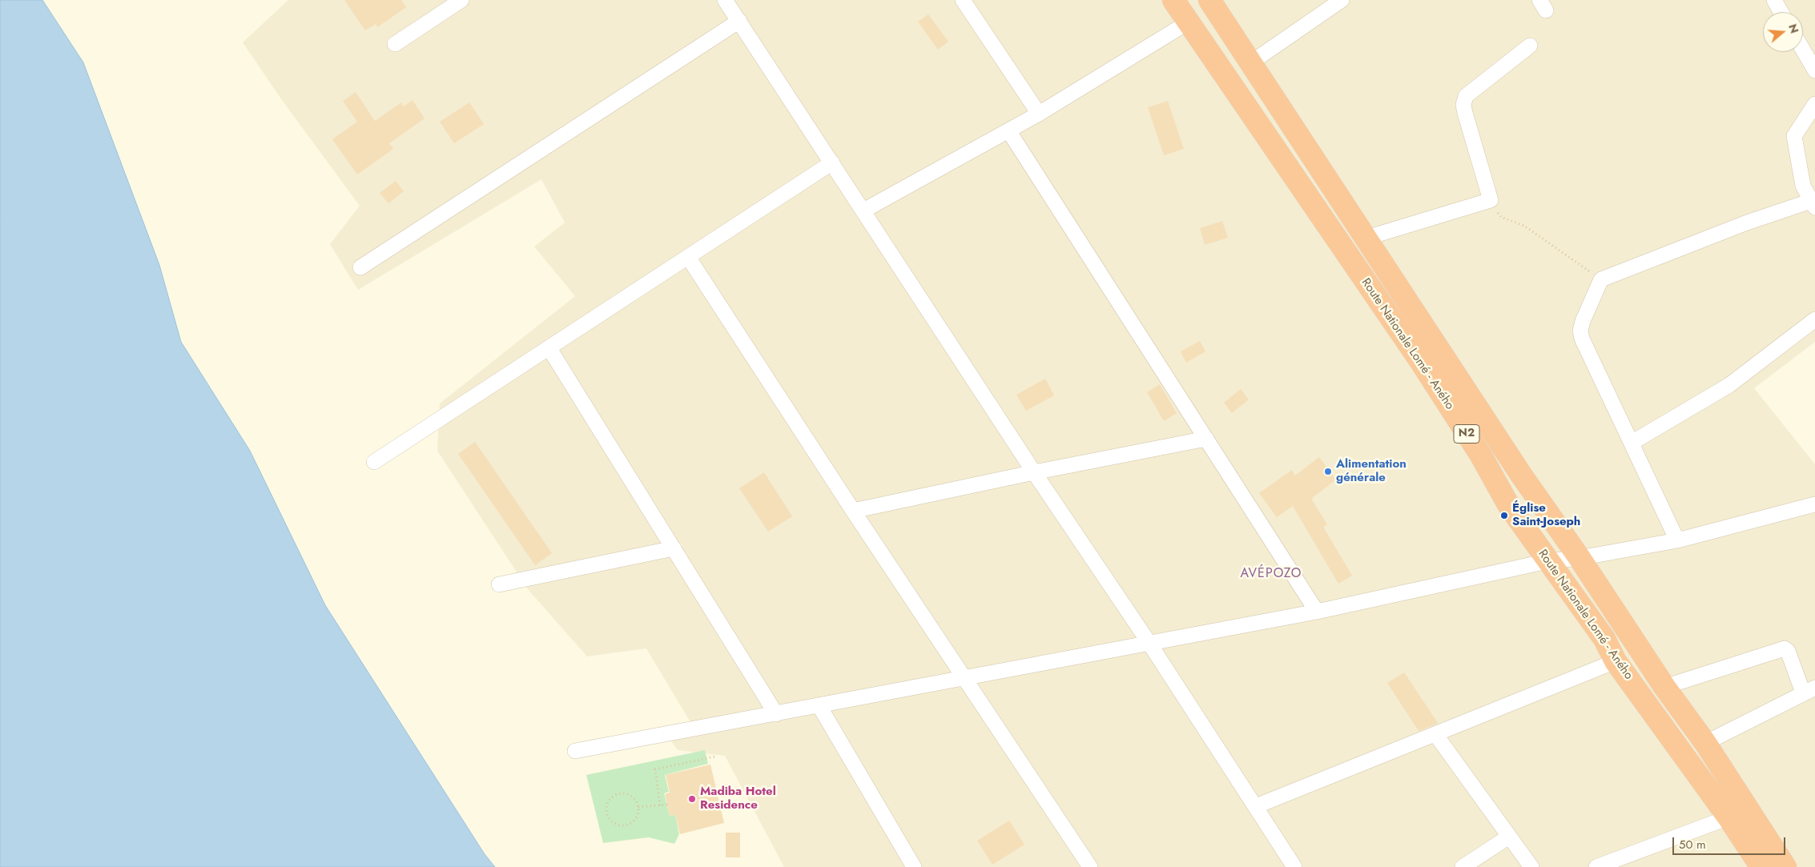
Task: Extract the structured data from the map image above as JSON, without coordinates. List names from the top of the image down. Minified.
{"streets":{"highway":["Route Nationale Lomé - Aného","N2"]},"districts":["AVÉPOZO"],"places":["Alimentation générale","Église Saint-Joseph","Madiba Hotel Residence"],"scale_bar":"50 m","north":"right"}
